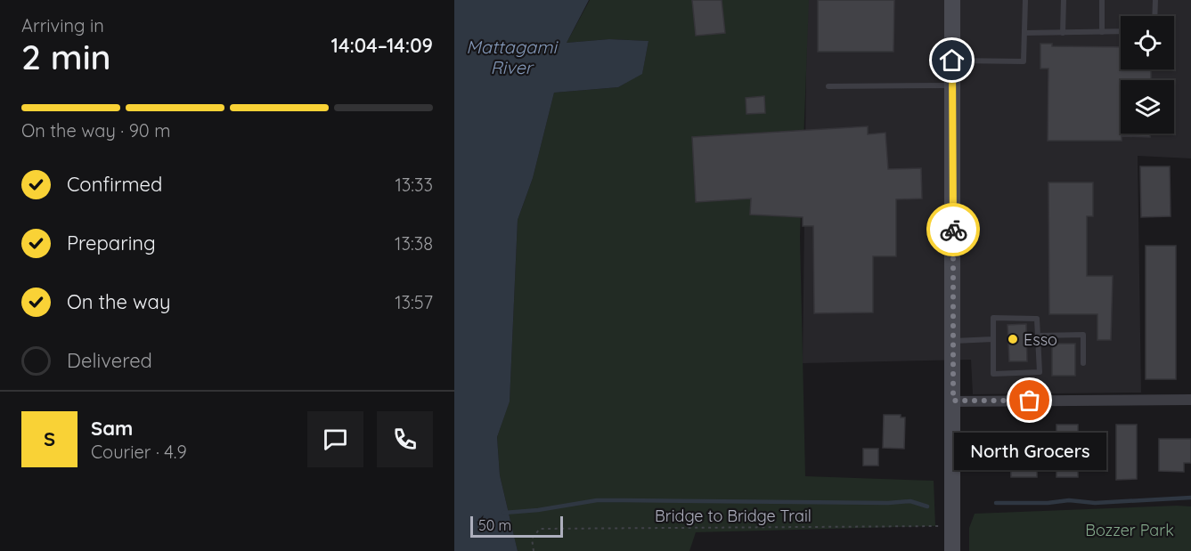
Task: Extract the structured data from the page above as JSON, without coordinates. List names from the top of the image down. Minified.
{"streets":{"path":["Bridge to Bridge Trail"]},"water":["Mattagami River"],"parks":["Bozzer Park"],"places":["Esso","North Grocers"],"scale_bar":"50 m","page":{"heading":["2 min","Arriving in","14:04–14:09"],"panel":["Sam","Courier · 4.9"],"bar":"On the way · 90 m","list":[["Confirmed","13:33"],["Preparing","13:38"],["On the way","13:57"],"Delivered"],"round":"S","bubble":"North Grocers","scale":"50 m"}}
